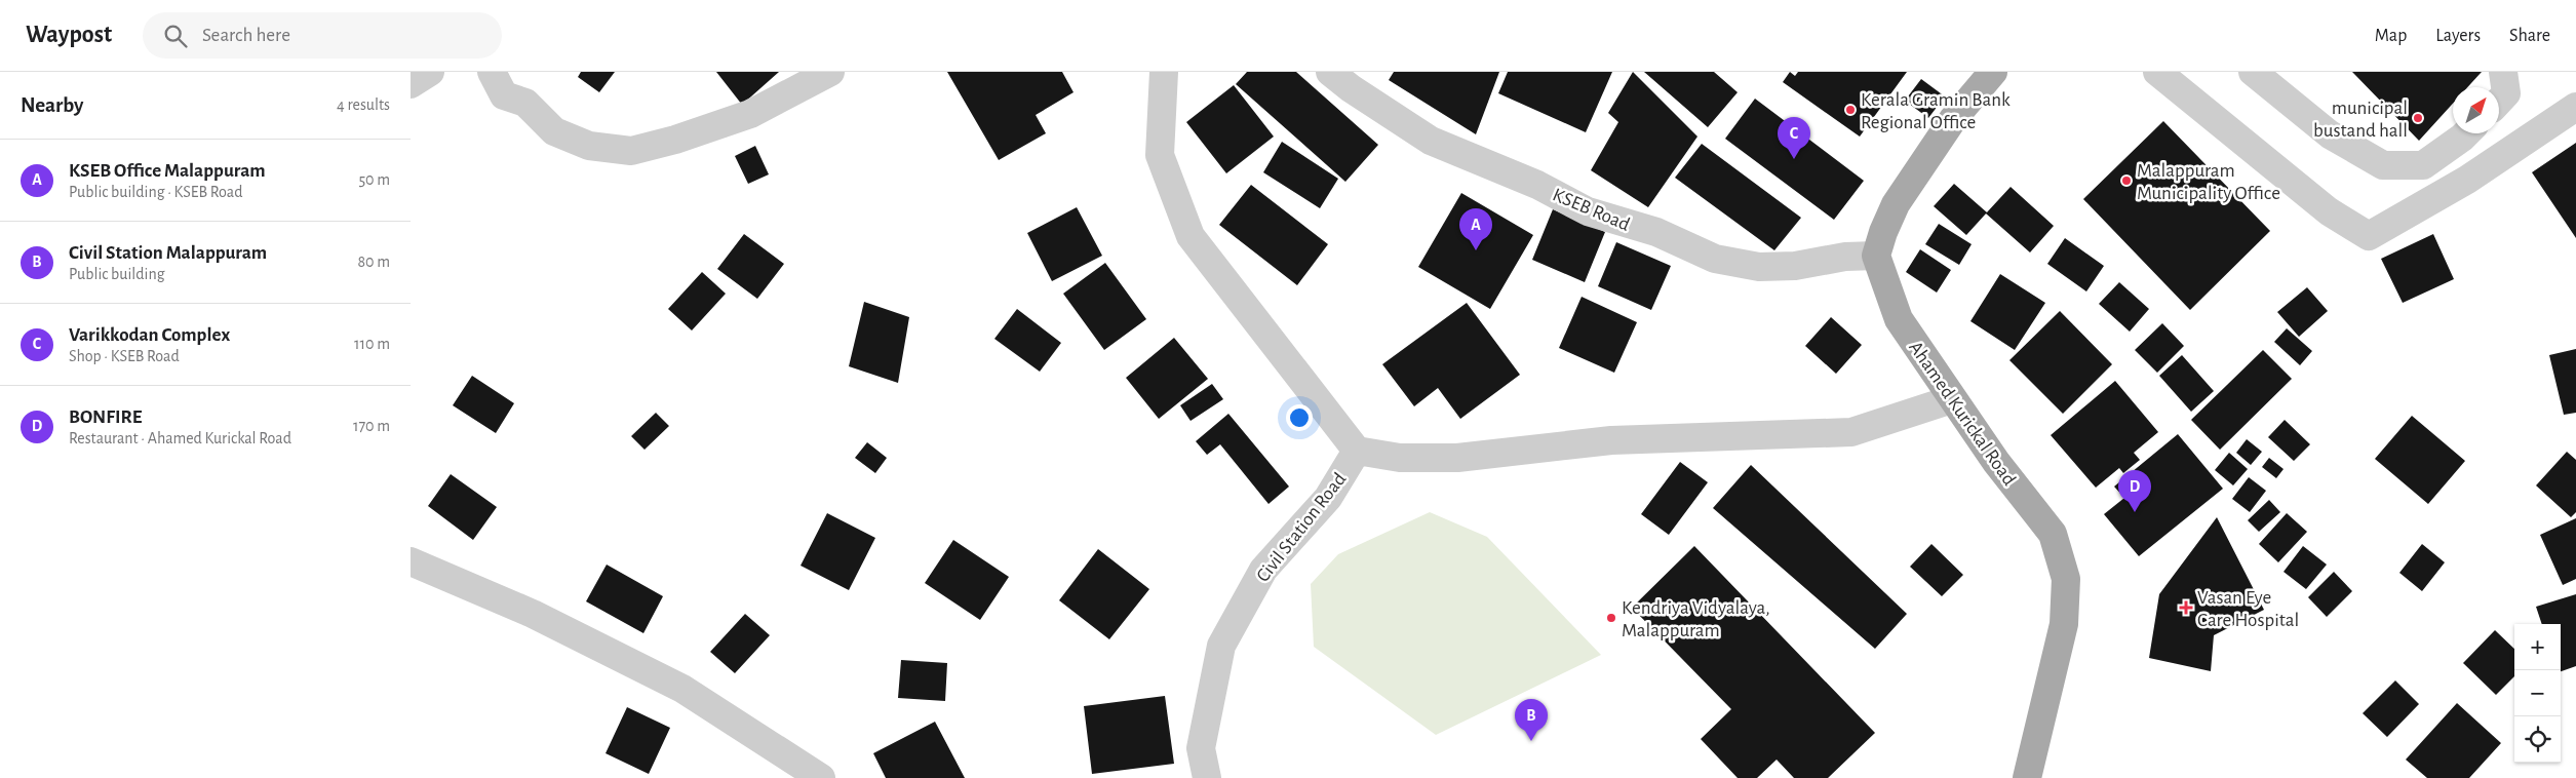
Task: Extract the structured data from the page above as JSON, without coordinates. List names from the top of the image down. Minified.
{"streets":{"main road":["Ahamed Kurickal Road"],"street":["KSEB Road","Civil Station Road"]},"crossings":[["KSEB Road","Ahamed Kurickal Road"]],"places":{"other":["Kerala Gramin Bank Regional Office","municipal bustand hall","Malappuram Municipality Office","Kendriya Vidyalaya, Malappuram"],"health":["Vasan Eye Care Hospital"]},"north":"top right","page":{"header":"Waypost","search":"Search here","nav":["Map","Layers","Share"],"heading":["Nearby","4 results"],"pins":["C","A","D","B"],"list":[{"mark":"A","name":"KSEB Office Malappuram","note":"Public building · KSEB Road","value":"50 m"},{"mark":"B","name":"Civil Station Malappuram","note":"Public building","value":"80 m"},{"mark":"C","name":"Varikkodan Complex","note":"Shop · KSEB Road","value":"110 m"},{"mark":"D","name":"BONFIRE","note":"Restaurant · Ahamed Kurickal Road","value":"170 m"}],"map_buttons":["+","−"]}}
